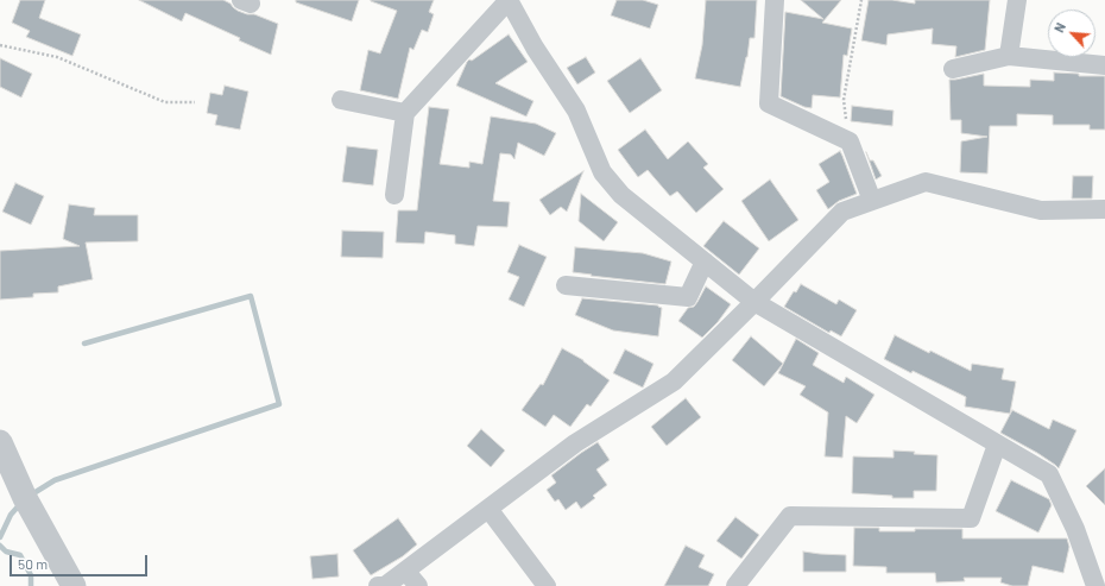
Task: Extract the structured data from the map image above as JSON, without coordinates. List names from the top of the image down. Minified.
{"scale_bar":"50 m","north":"top left"}
